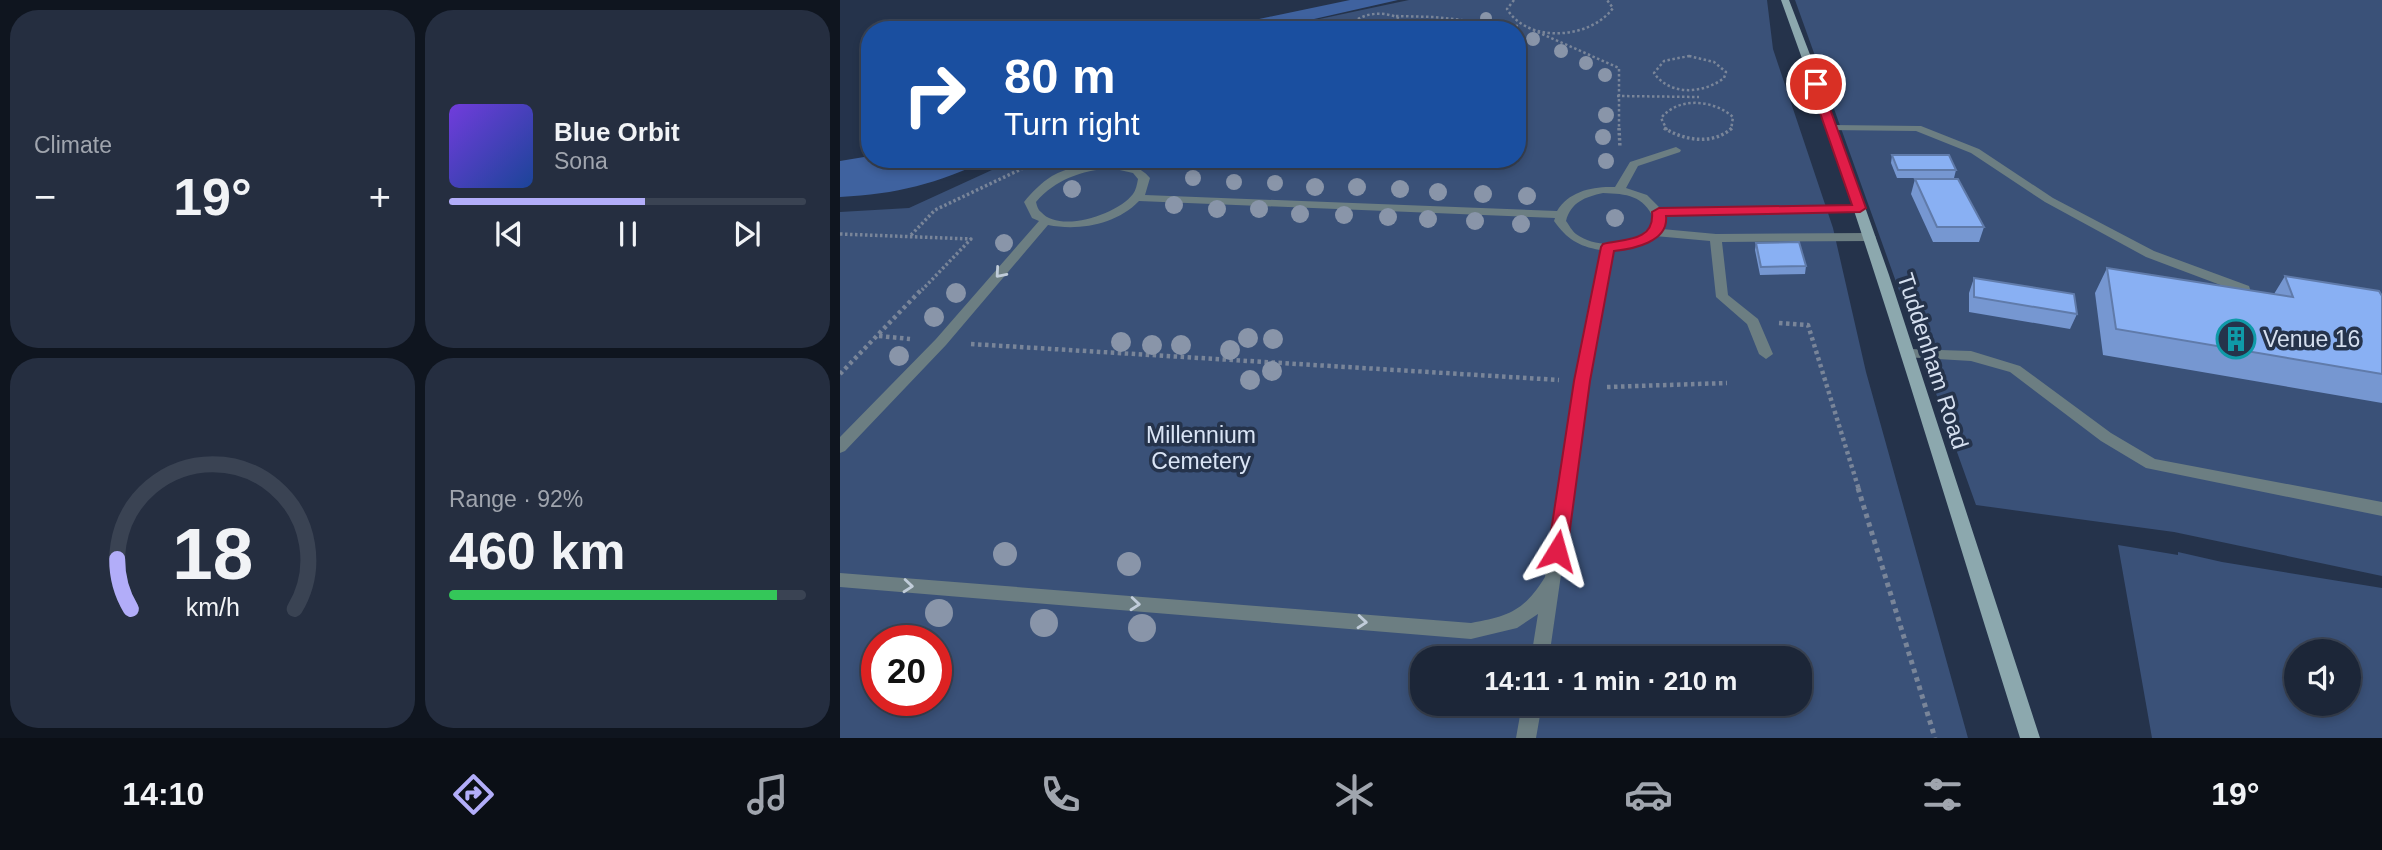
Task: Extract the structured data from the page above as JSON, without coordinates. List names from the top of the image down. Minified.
{"streets":{"street":["Tuddenham Road"]},"parks":["Millennium Cemetery"],"places":{"building":["Venue 16"]},"page":{"tile":["Climate",["Range · 92%","460 km"]],"turn":["80 m","Turn right"],"song":["Blue Orbit","Sona"],"heat":["−","19°","+"],"limit":"20","trip":"14:11 · 1 min · 210 m","tabs":["14:10","19°"],"gauge":["18","km/h"]}}
